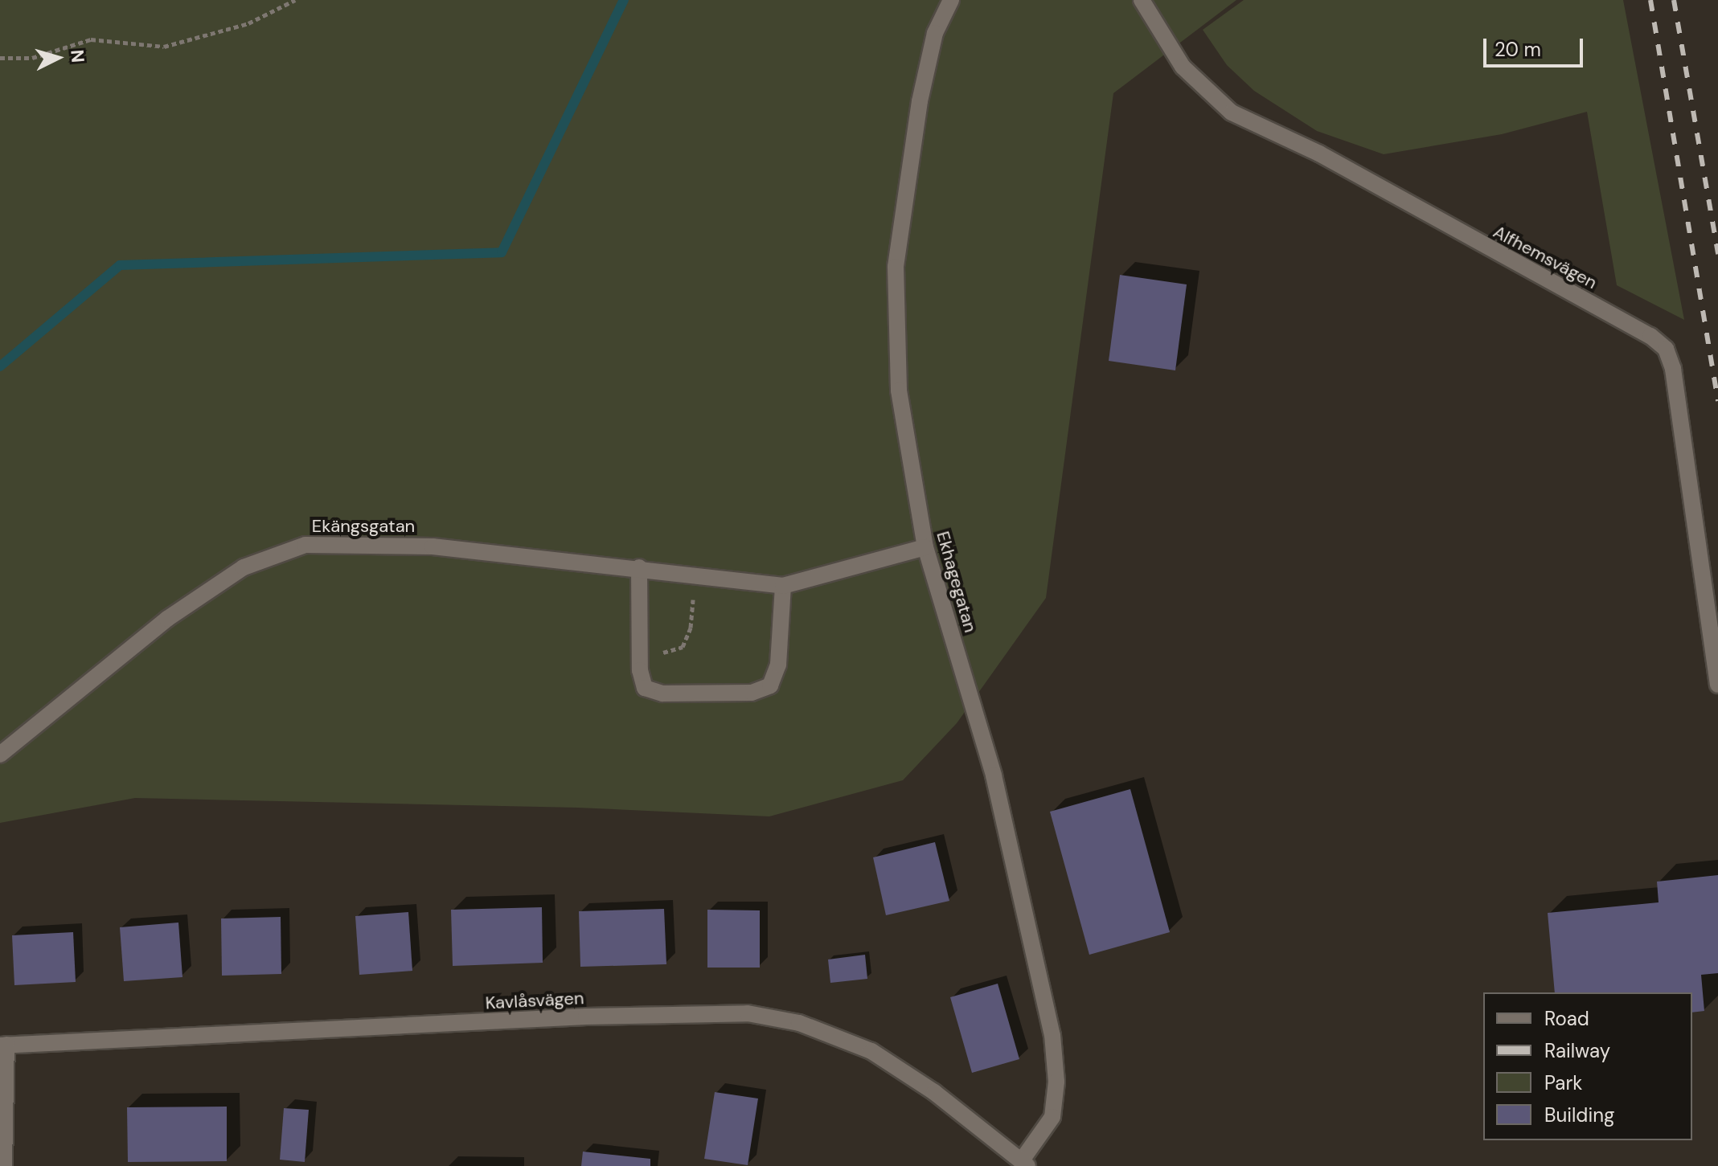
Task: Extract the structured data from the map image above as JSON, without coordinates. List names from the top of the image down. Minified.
{"streets":{"street":["Alfhemsvägen","Ekängsgatan","Ekhagegatan","Kavlåsvägen"]},"crossings":[["Ekängsgatan","Ekhagegatan"],["Ekhagegatan","Kavlåsvägen"]],"legend":["Road","Railway","Park","Building"],"scale_bar":"20 m","north":"right"}
